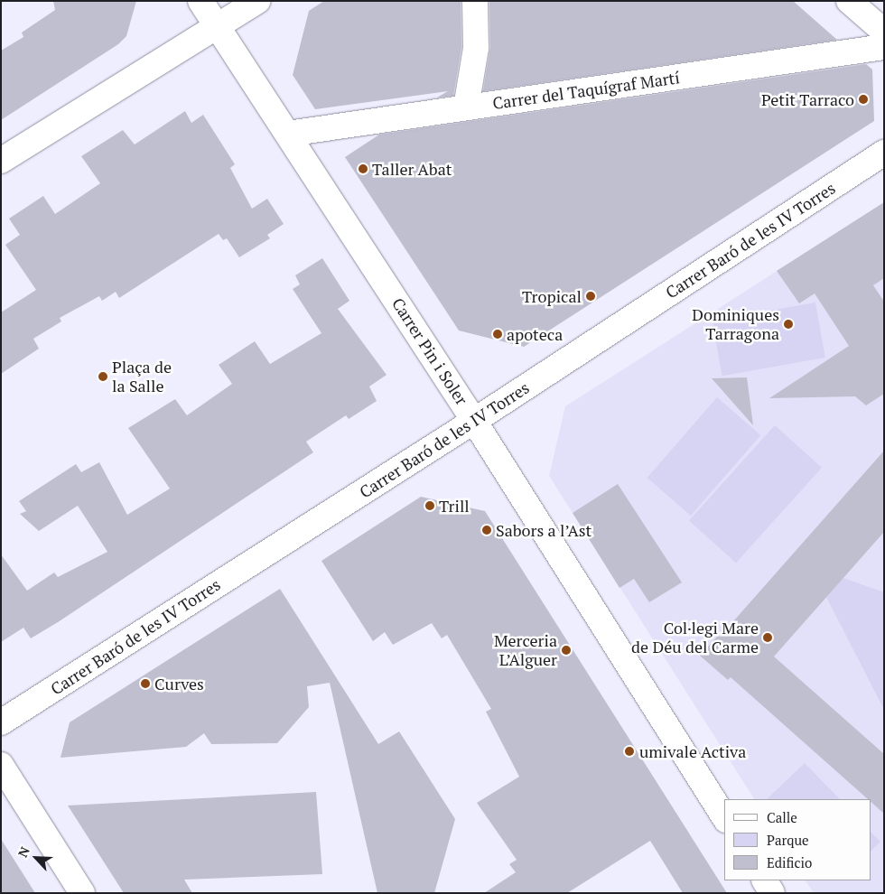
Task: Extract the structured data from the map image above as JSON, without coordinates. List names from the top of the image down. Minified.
{"streets":{"street":["Carrer del Taquígraf Martí","Carrer Baró de les IV Torres","Carrer Pin i Soler"]},"crossings":[["Carrer del Taquígraf Martí","Carrer Pin i Soler"],["Carrer Baró de les IV Torres","Carrer Pin i Soler"]],"places":["Petit Tarraco","Taller Abat","Tropical","Dominiques Tarragona","apoteca","Plaça de la Salle","Trill","Sabors a l’Ast","Col·legi Mare de Déu del Carme","Merceria L’Alguer","Curves","umivale Activa"],"legend":["Calle","Parque","Edificio"],"north":"top left"}
